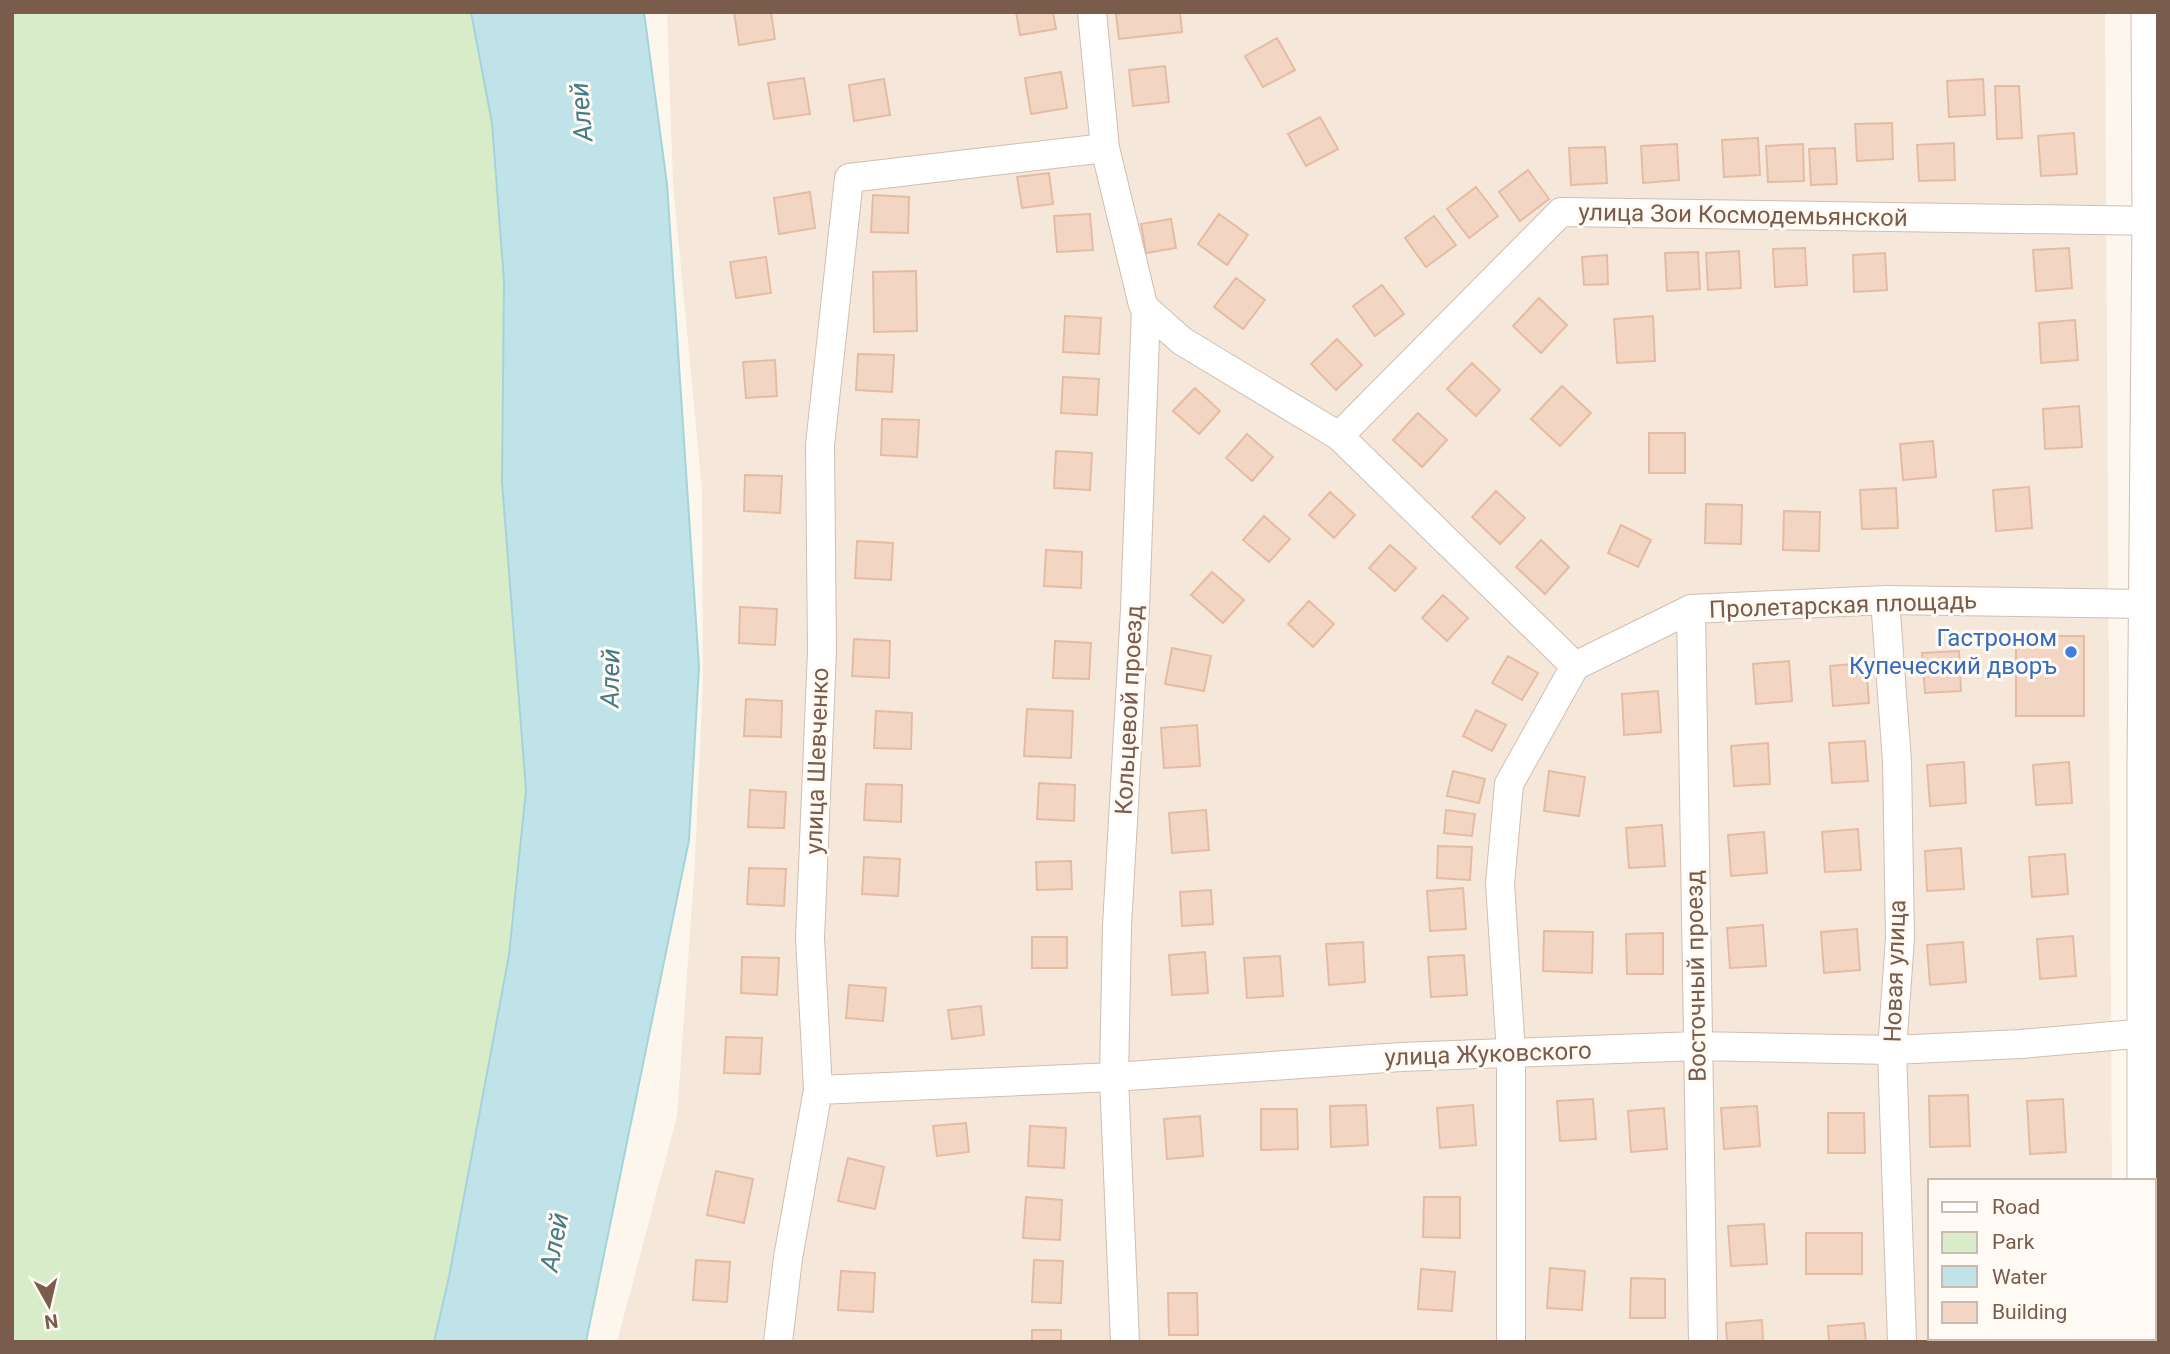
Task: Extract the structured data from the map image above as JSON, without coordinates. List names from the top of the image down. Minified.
{"streets":{"street":["улица Зои Космодемьянской","Пролетарская площадь","Кольцевой проезд","улица Шевченко","Новая улица","Восточный проезд","улица Жуковского"]},"crossings":[["Пролетарская площадь","Новая улица"],["Пролетарская площадь","Восточный проезд"],["Кольцевой проезд","улица Жуковского"],["улица Шевченко","улица Жуковского"],["Новая улица","улица Жуковского"],["Восточный проезд","улица Жуковского"]],"water":["Алей"],"places":["Гастроном Купеческий дворъ"],"legend":["Road","Park","Water","Building"],"north":"bottom"}
